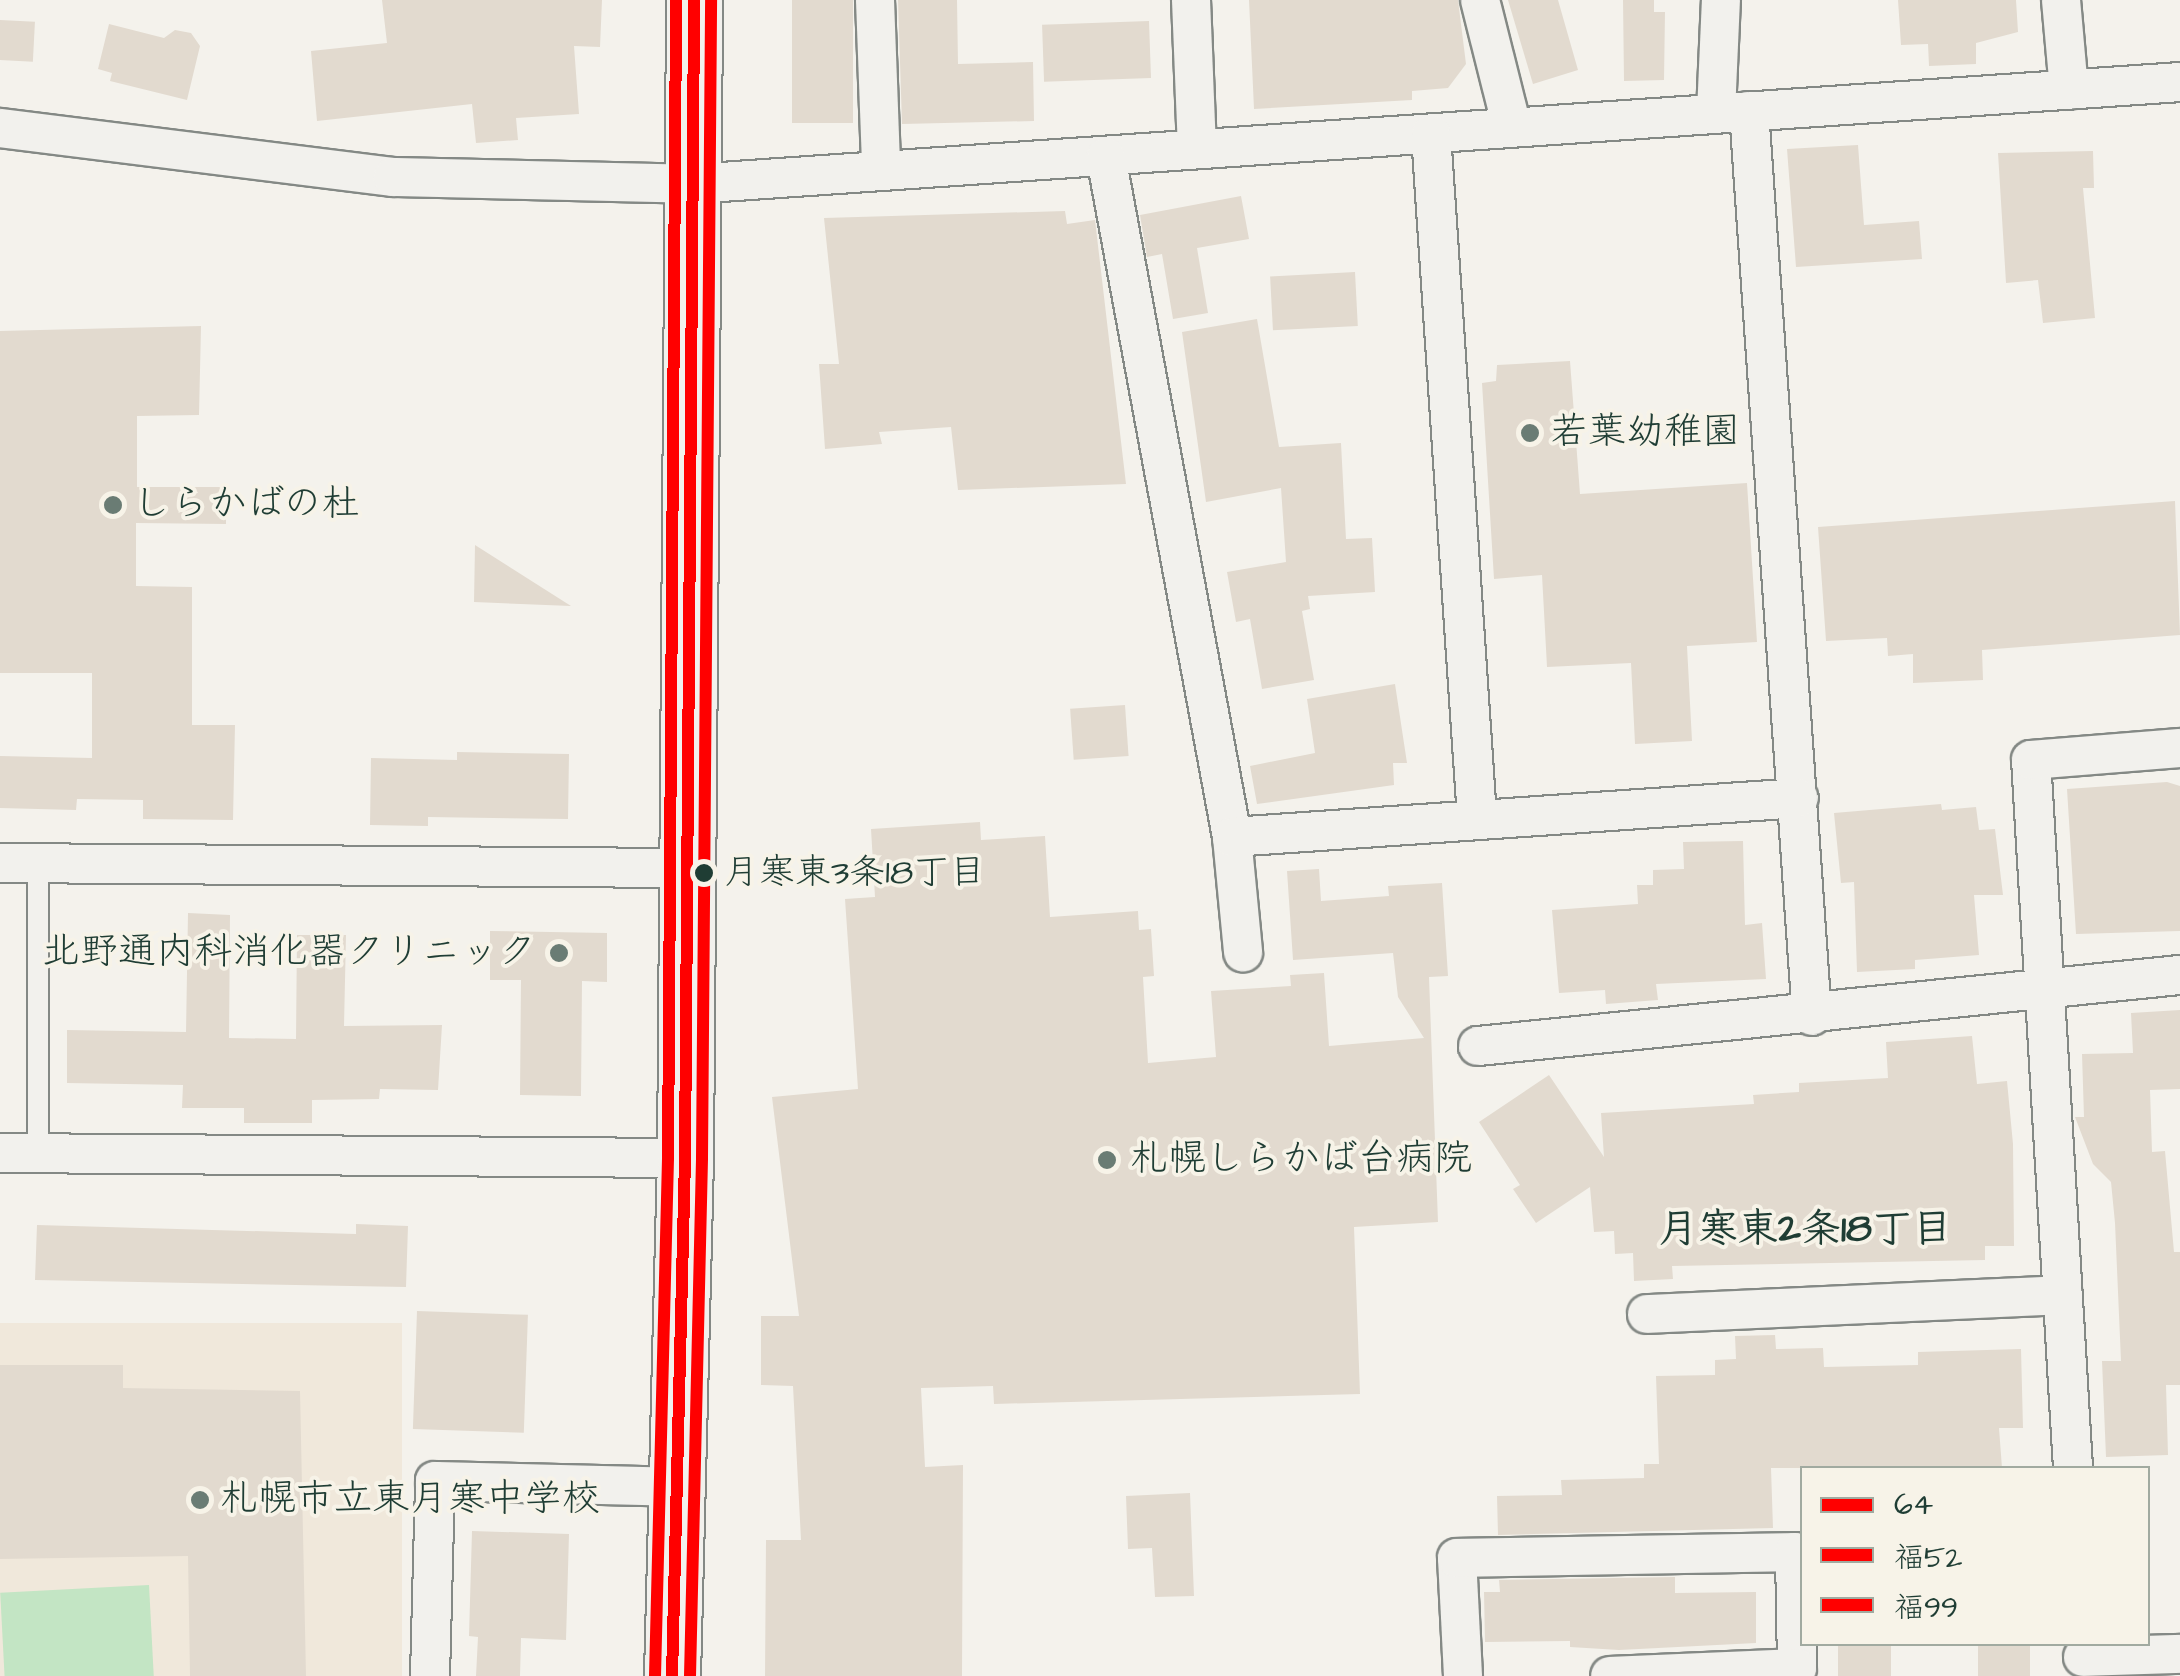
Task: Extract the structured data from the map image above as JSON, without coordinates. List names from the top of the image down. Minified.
{"districts":["月寒東2条18丁目"],"places":["若葉幼稚園","しらかばの杜","月寒東3条18丁目","北野通内科消化器クリニック","札幌しらかば台病院","札幌市立東月寒中学校"],"lines":["transit line 64","transit line 福52","transit line 福99"],"legend":["64","福52","福99"]}
